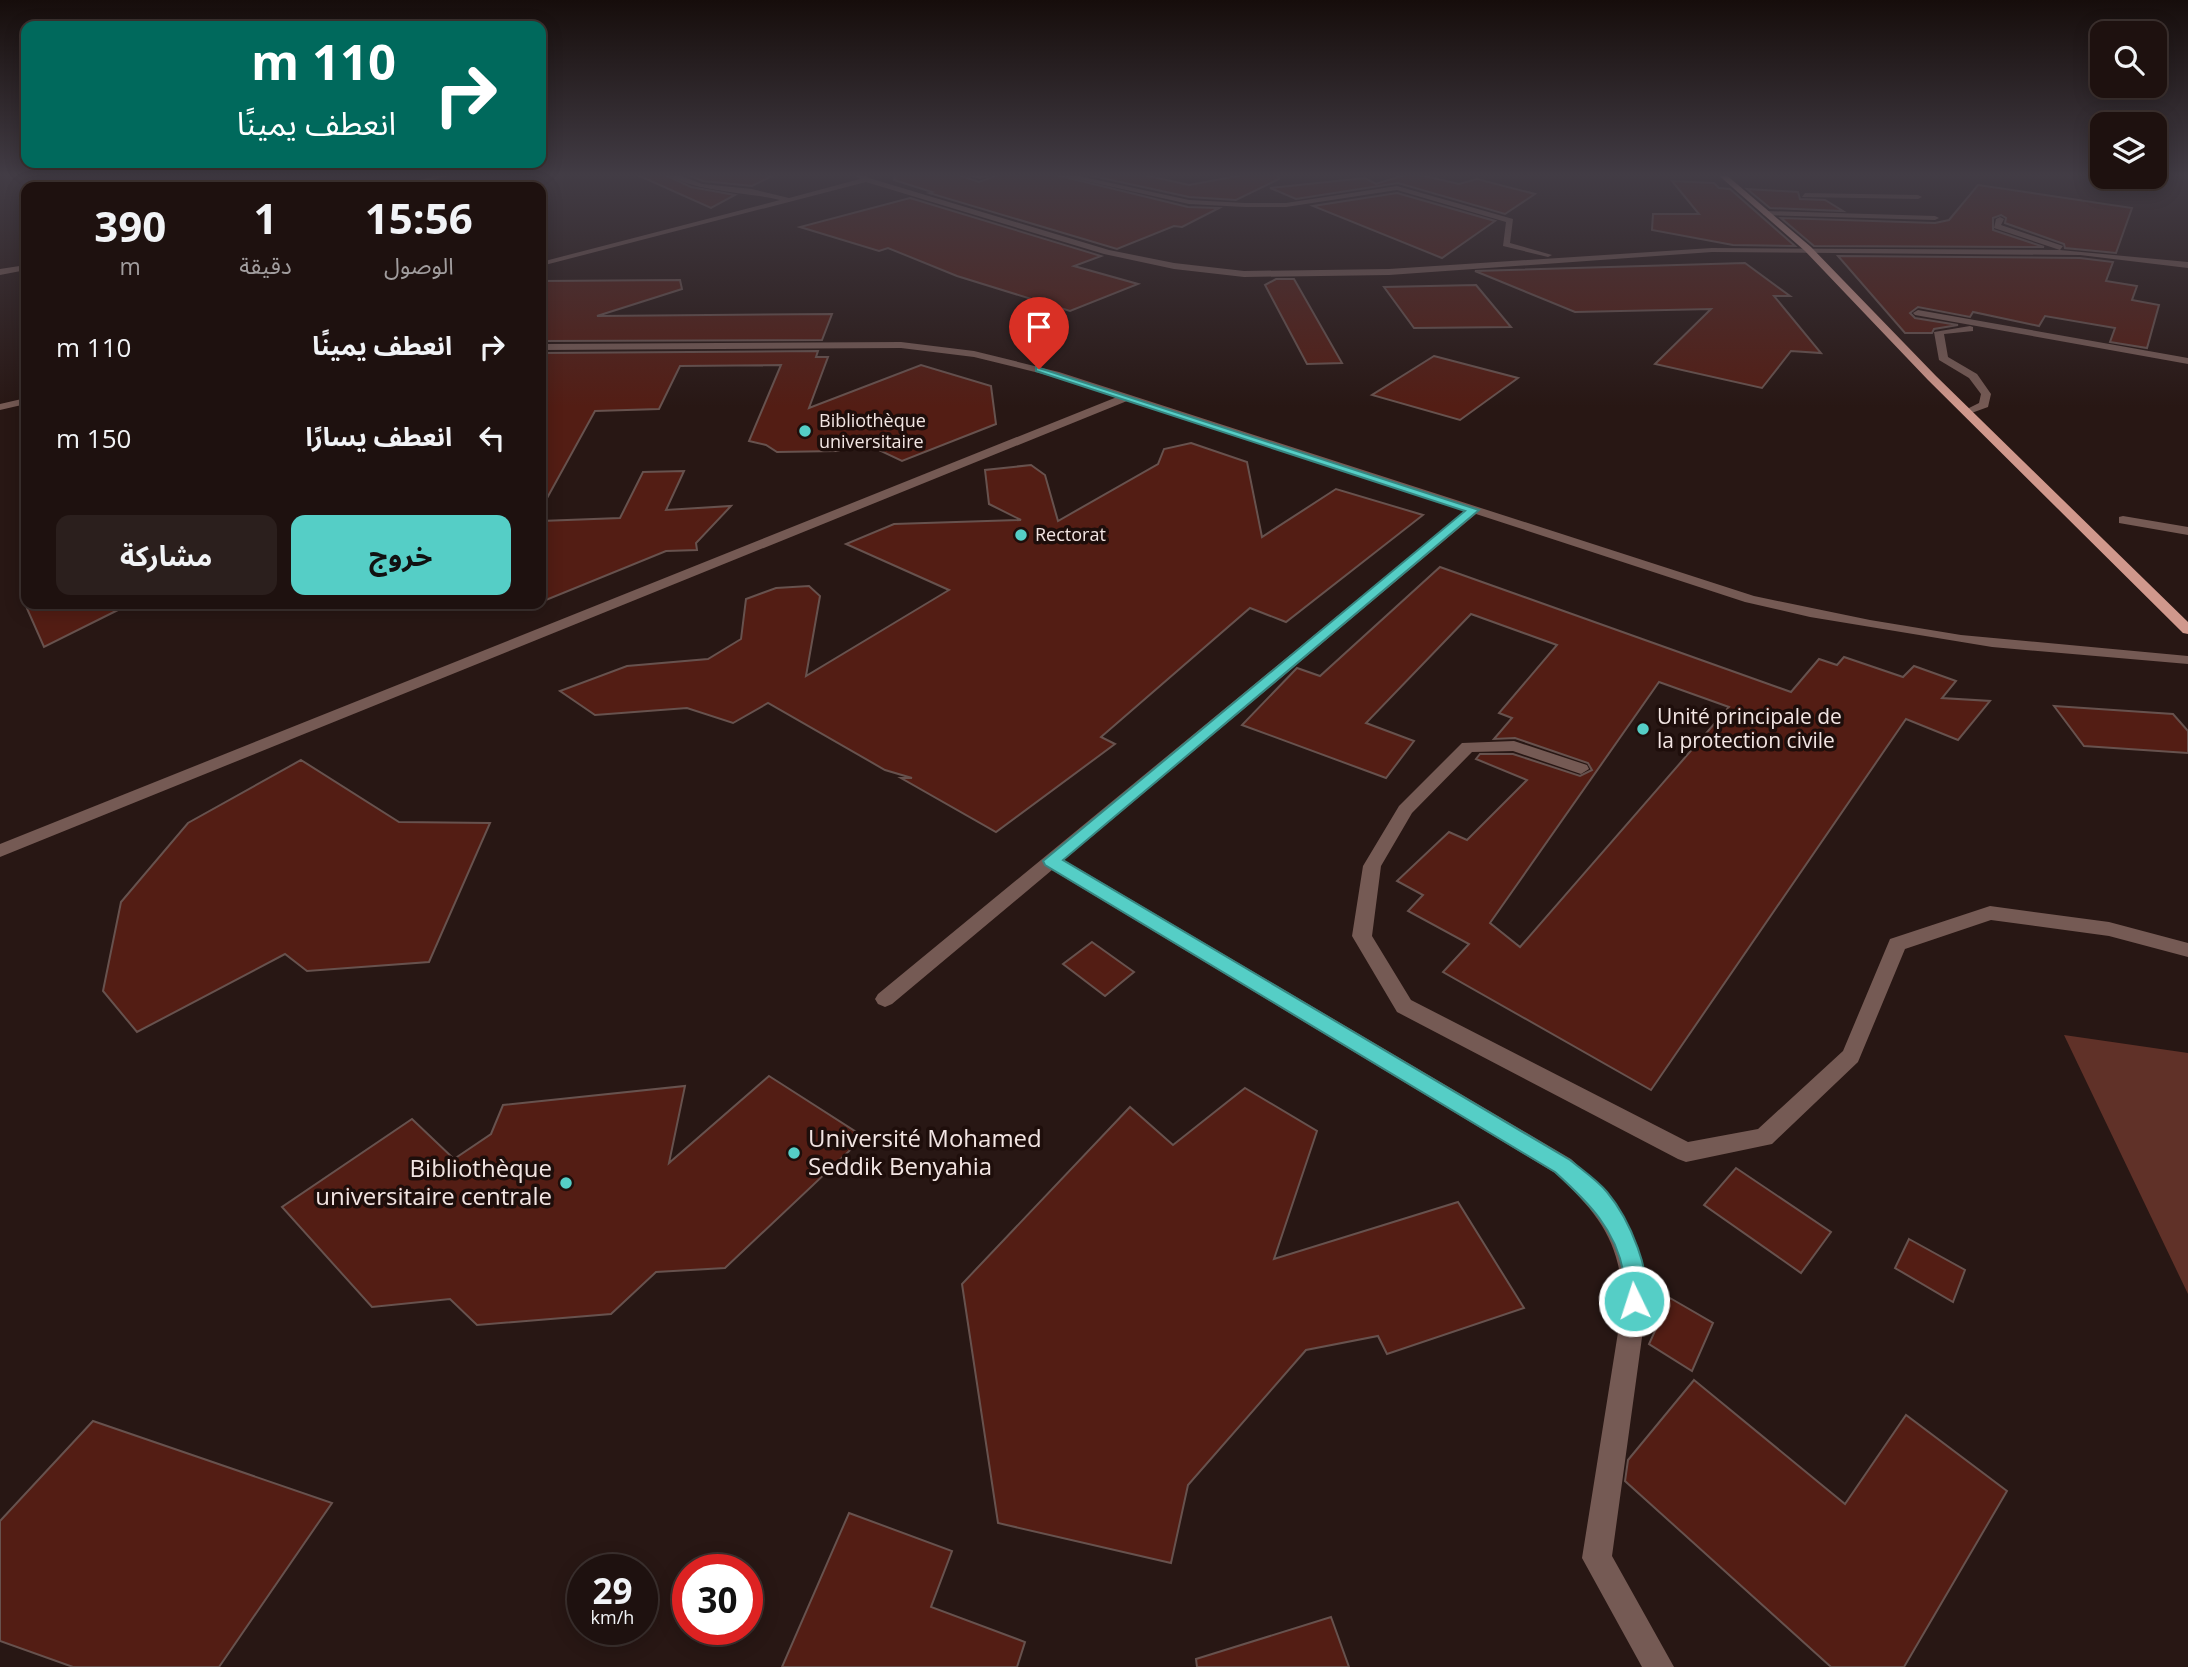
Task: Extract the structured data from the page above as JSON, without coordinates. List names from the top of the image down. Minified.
{"places":["Bibliothèque universitaire","Rectorat","Unité principale de la protection civile","Université Mohamed Seddik Benyahia","Bibliothèque universitaire centrale"],"page":{"turn":["110 m","انعطف يمينًا"],"eta":["15:56","الوصول","1","دقيقة","390","m"],"list":[{"name":"انعطف يمينًا","value":"110 m"},{"name":"انعطف يسارًا","value":"150 m"}],"buttons":["خروج","مشاركة"],"speed":"29 km/h","limit":"30"}}
